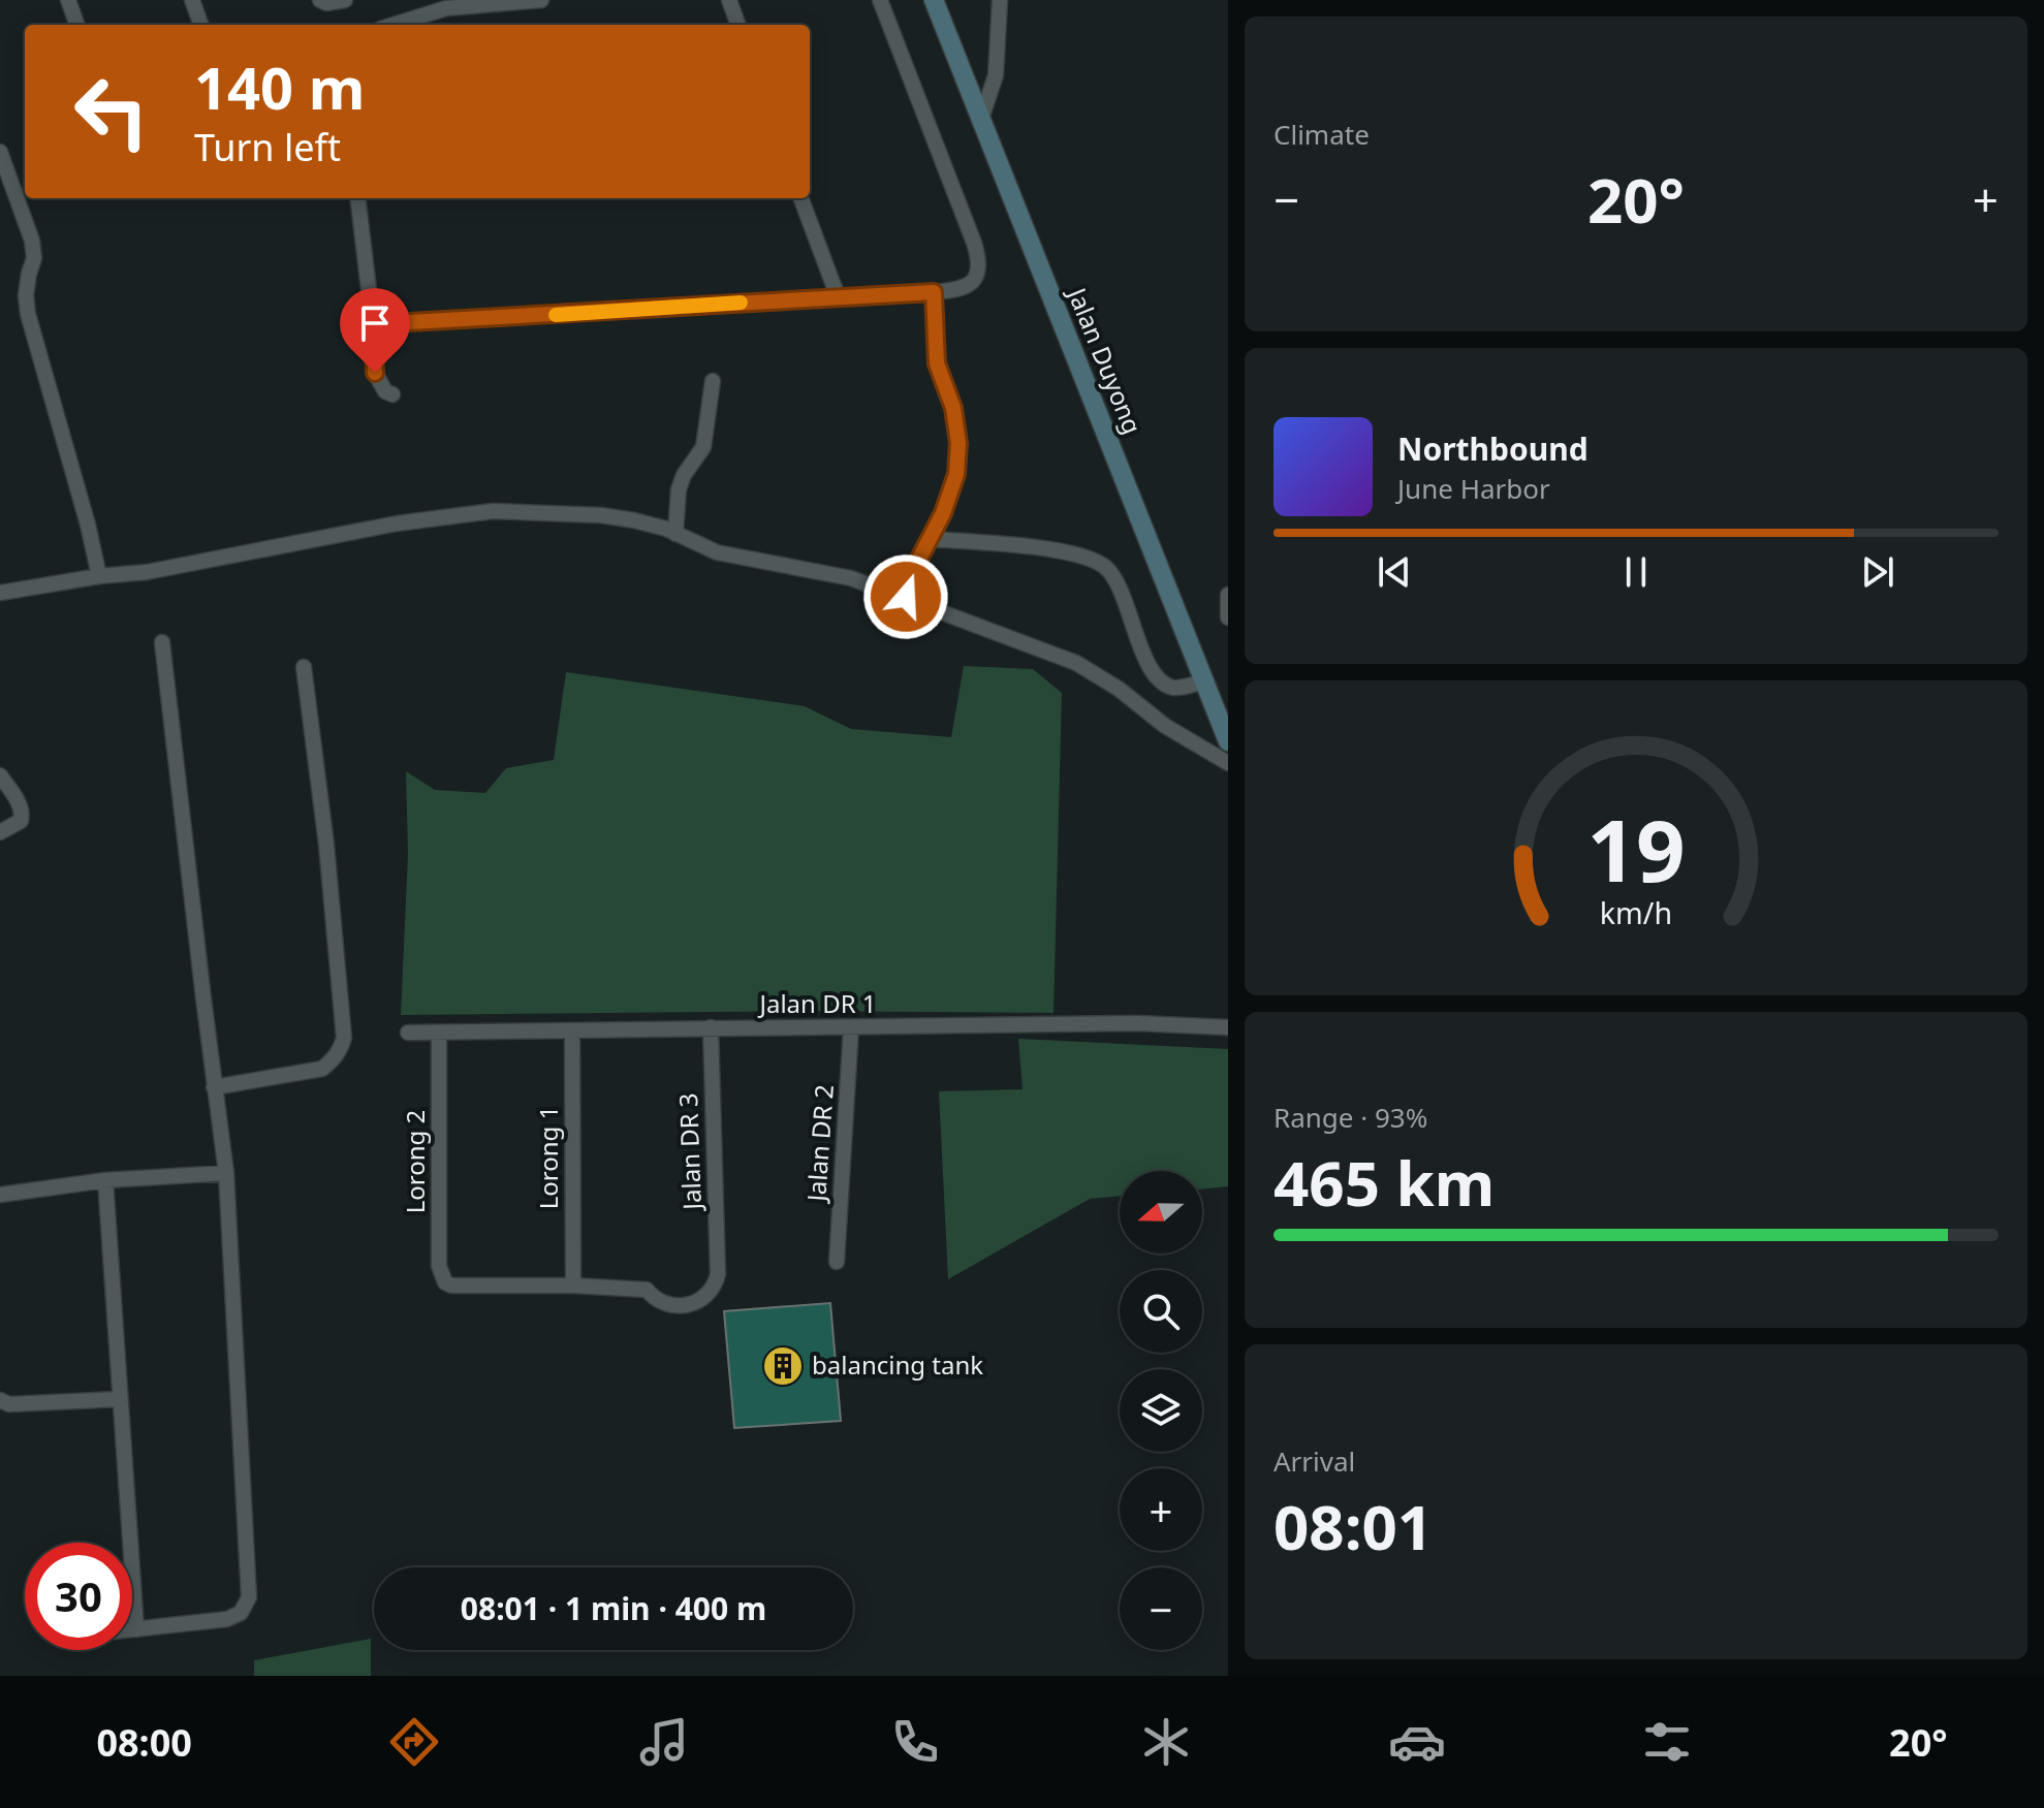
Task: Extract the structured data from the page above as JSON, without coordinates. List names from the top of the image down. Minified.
{"streets":{"main road":["Jalan Duyong"],"street":["Jalan DR 1","Jalan DR 2","Jalan DR 3","Lorong 1","Lorong 2"]},"crossings":[["Jalan DR 1","Jalan DR 2"],["Jalan DR 1","Jalan DR 3"],["Jalan DR 1","Lorong 1"],["Jalan DR 1","Lorong 2"],["Jalan DR 3","Lorong 1"],["Jalan DR 3","Lorong 2"],["Lorong 1","Lorong 2"]],"places":{"building":["balancing tank"]},"north":"left","page":{"tile":["Climate",["Range · 93%","465 km"],["Arrival","08:01"]],"turn":["140 m","Turn left"],"heat":["−","20°","+"],"song":["Northbound","June Harbor"],"map_buttons":["+","−"],"limit":"30","trip":"08:01 · 1 min · 400 m","tabs":["08:00","20°"],"gauge":["19","km/h"]}}
